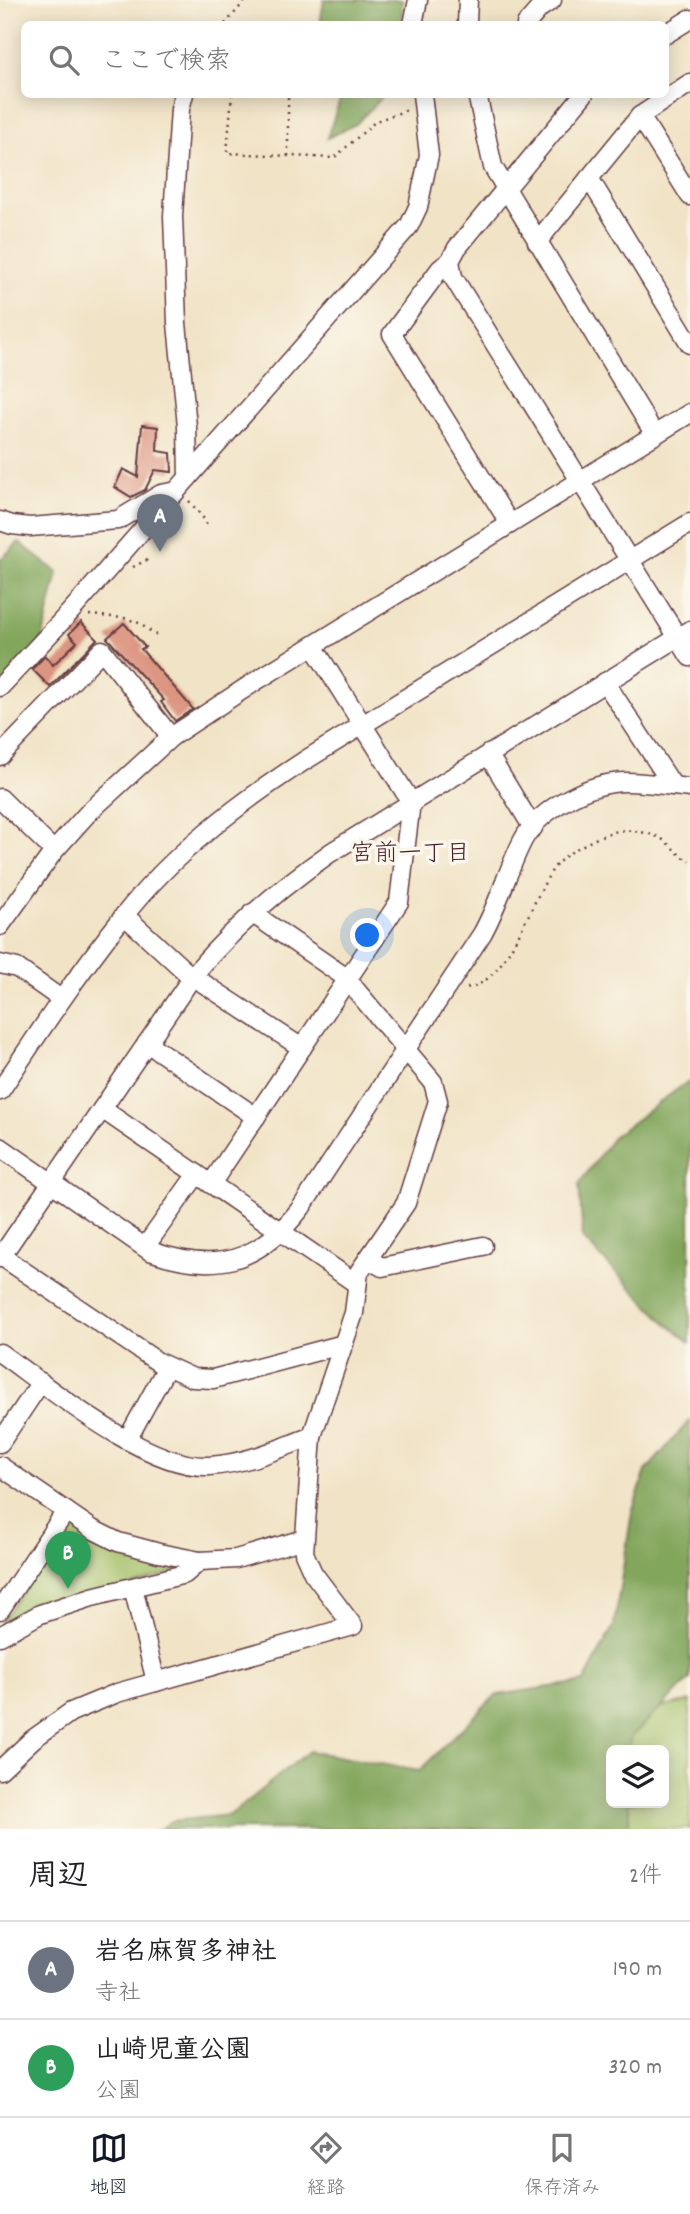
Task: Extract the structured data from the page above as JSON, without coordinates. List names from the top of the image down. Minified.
{"districts":["宮前一丁目"],"page":{"search":"ここで検索","pins":["A","B"],"heading":["周辺","2件"],"list":[{"mark":"A","name":"岩名麻賀多神社","note":"寺社","value":"190 m"},{"mark":"B","name":"山崎児童公園","note":"公園","value":"320 m"}],"nav":["地図","経路","保存済み"]}}
